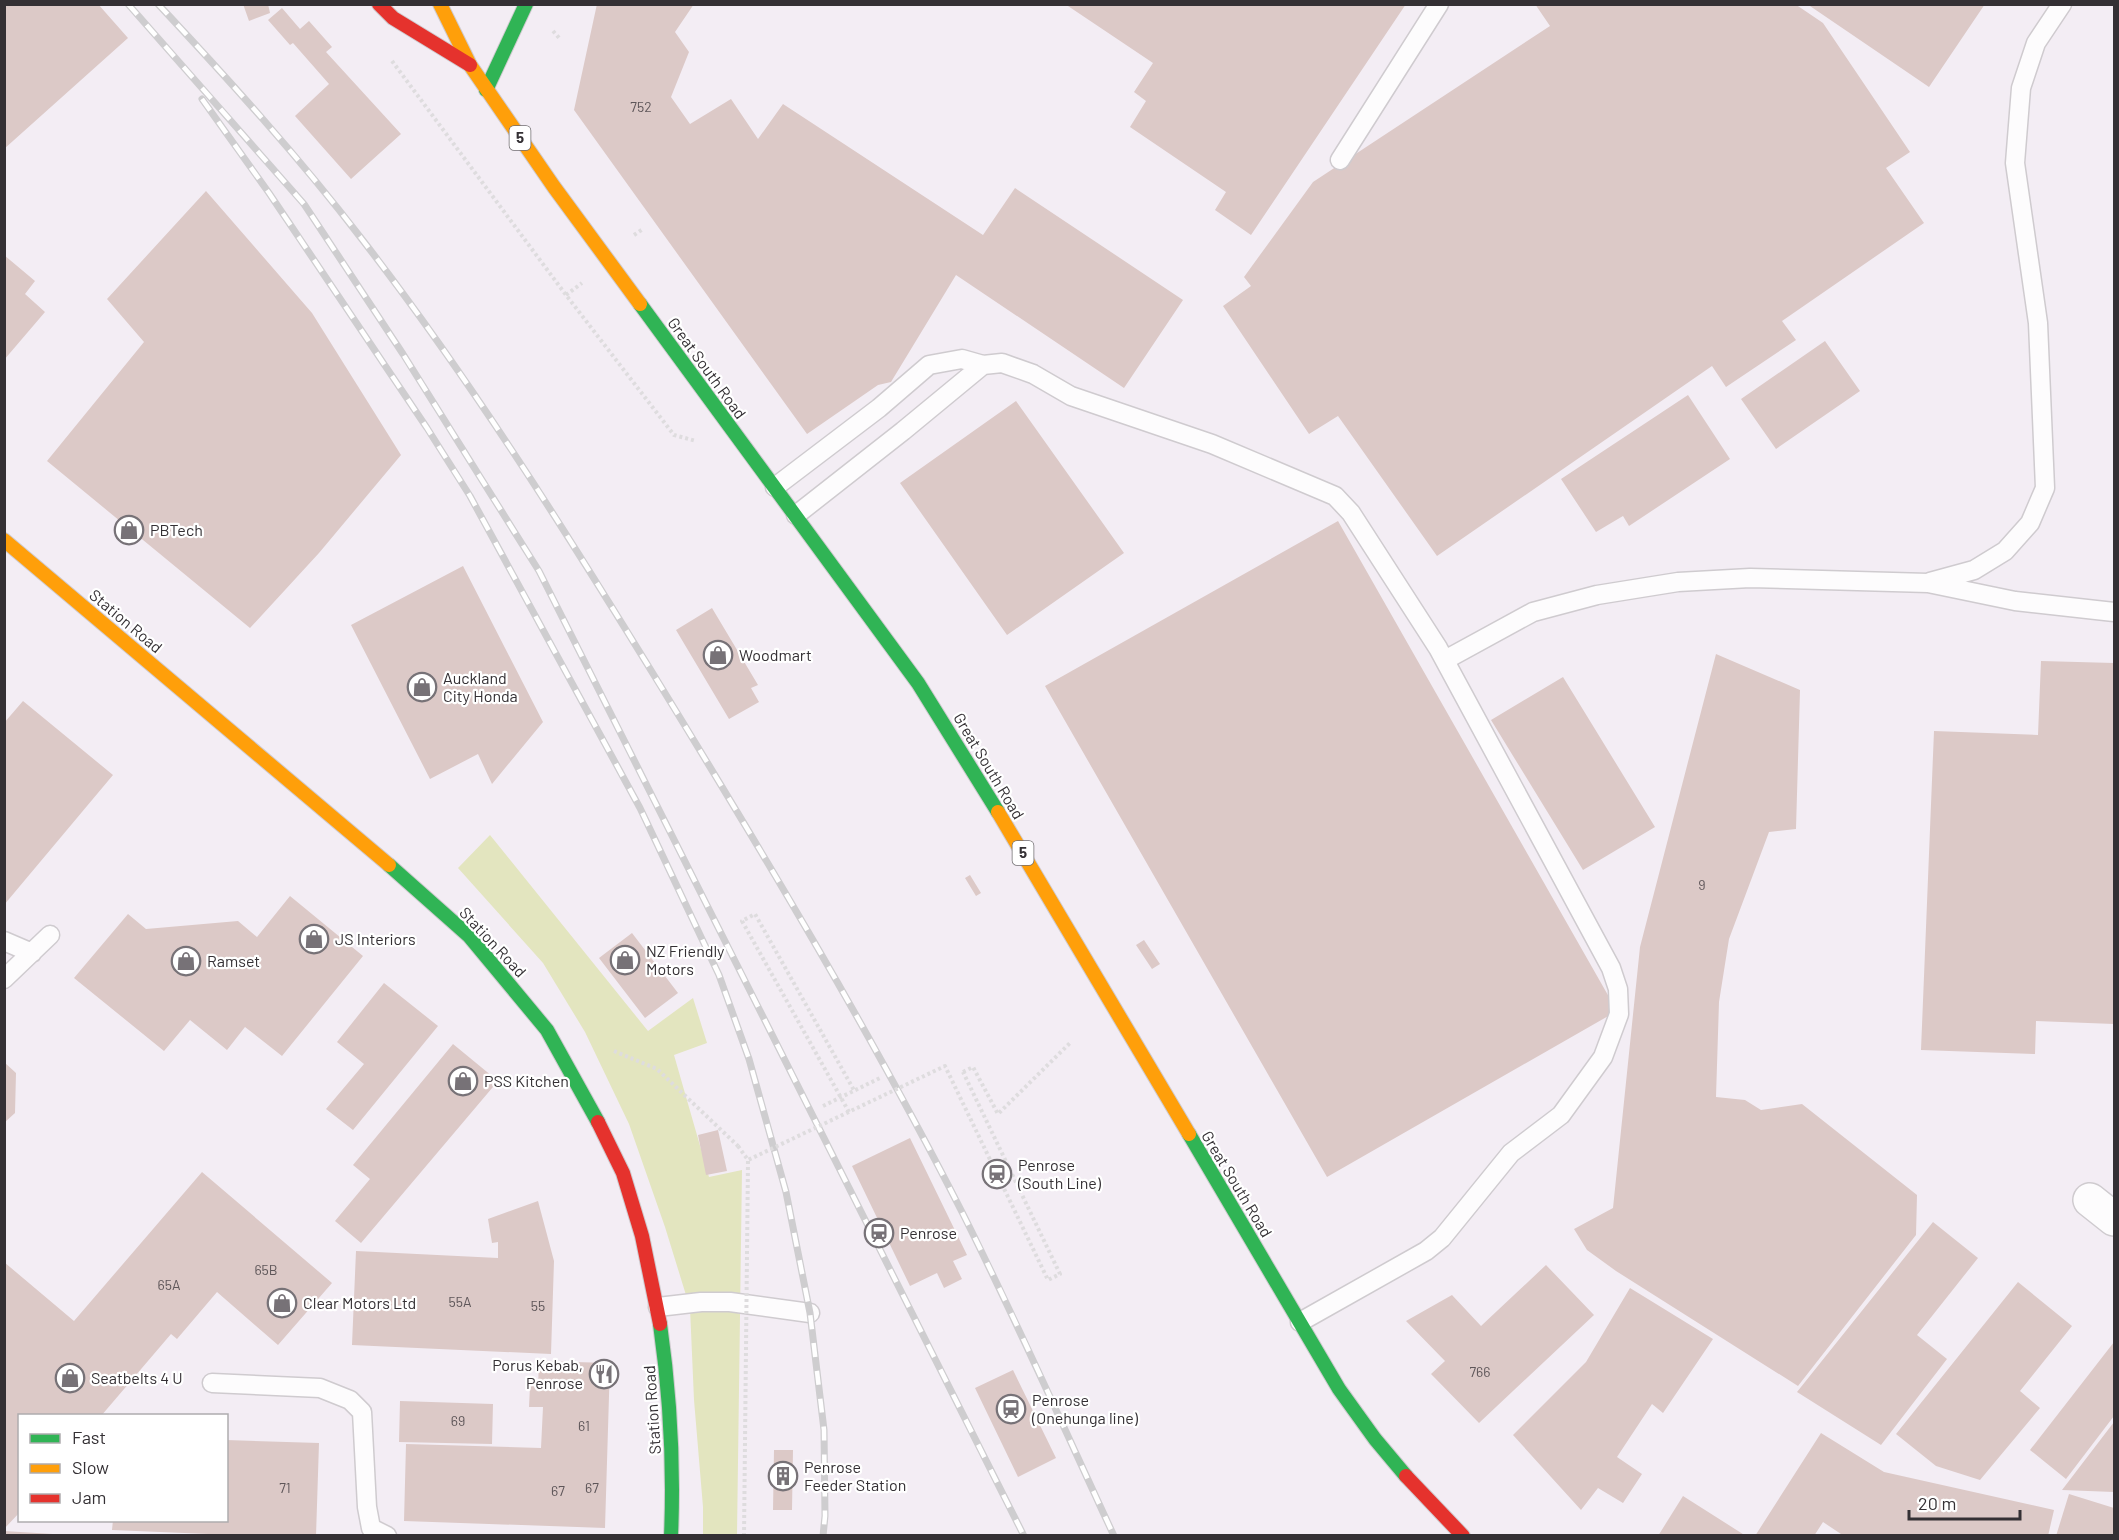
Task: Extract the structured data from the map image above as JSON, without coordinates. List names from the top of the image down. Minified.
{"streets":{"main road":["5","Great South Road","Station Road"]},"places":{"shop":["PBTech","Woodmart","Auckland City Honda","JS Interiors","NZ Friendly Motors","Ramset","PSS Kitchen","Clear Motors Ltd","Seatbelts 4 U"],"station":["Penrose (South Line)","Penrose","Penrose (Onehunga line)"],"restaurant":["Porus Kebab, Penrose"],"building":["Penrose Feeder Station"]},"house_numbers":["752","9","65B","65A","55A","55","766","69","61","71","67","67"],"legend":["Fast","Slow","Jam"],"scale_bar":"20 m"}
